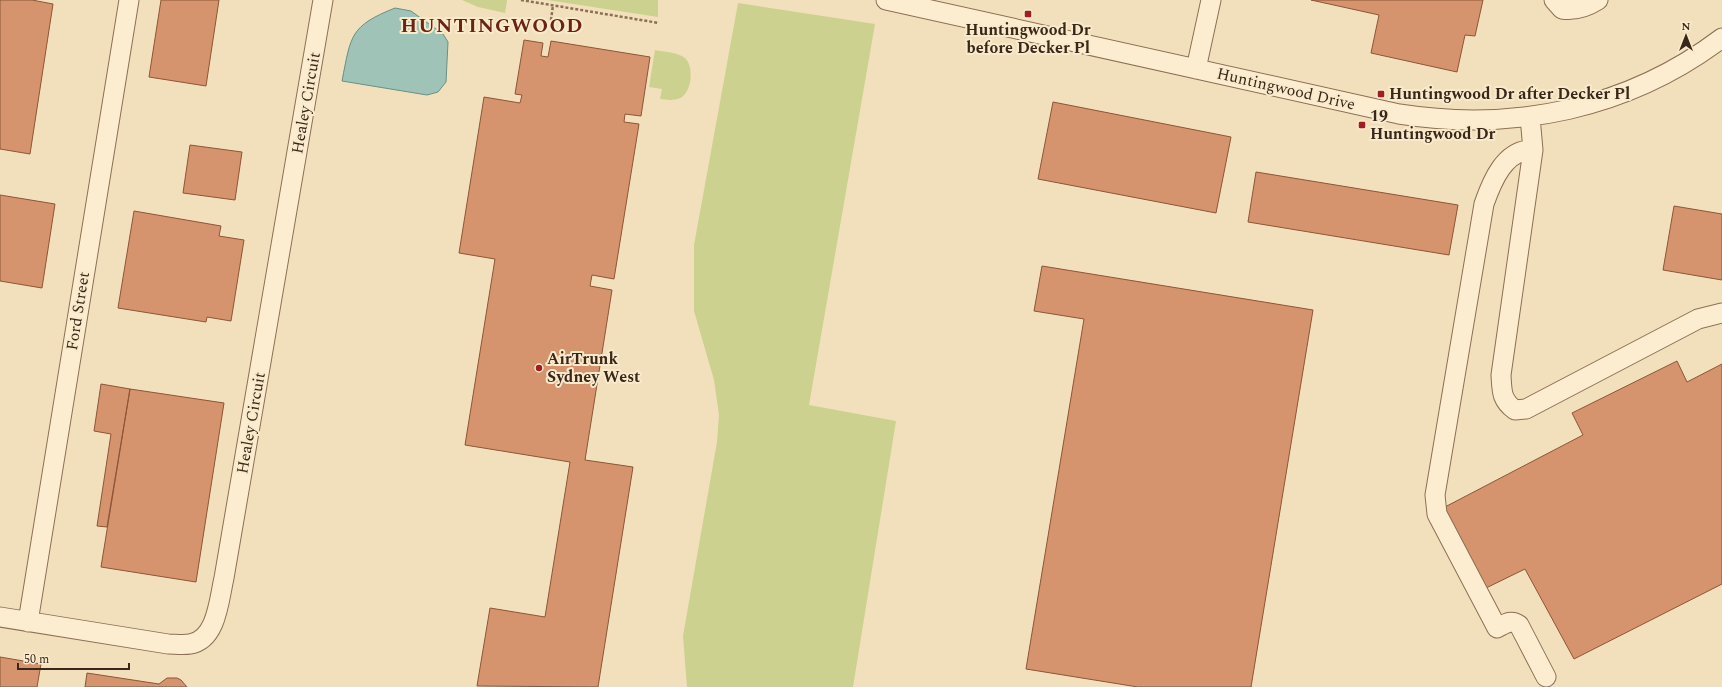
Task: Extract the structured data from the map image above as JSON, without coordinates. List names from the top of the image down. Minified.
{"streets":{"street":["Huntingwood Drive","Healey Circuit","Ford Street"]},"crossings":[["Healey Circuit","Ford Street"]],"districts":["HUNTINGWOOD"],"places":{"transit":["Huntingwood Dr before Decker Pl","Huntingwood Dr after Decker Pl","19 Huntingwood Dr"],"other":["AirTrunk Sydney West"]},"scale_bar":"50 m","north":"top"}
